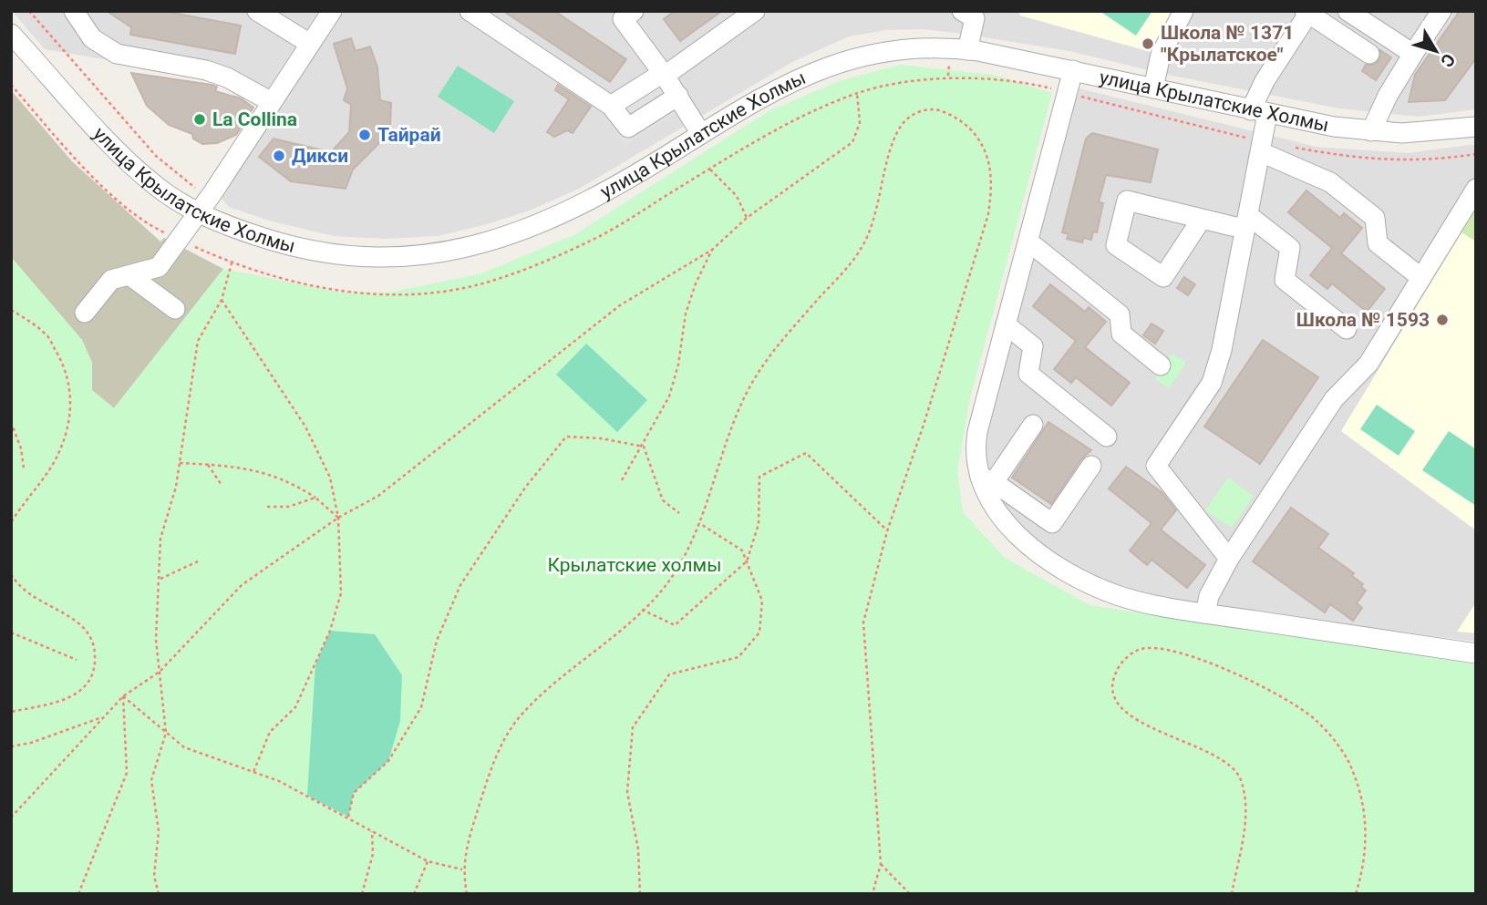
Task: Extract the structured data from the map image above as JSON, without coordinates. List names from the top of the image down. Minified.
{"streets":{"street":["улица Крылатские Холмы"]},"parks":["Крылатские холмы"],"places":["Школа № 1371 \"Крылатское\"","La Collina","Тайрай","Дикси","Школа № 1593"],"north":"bottom right"}
